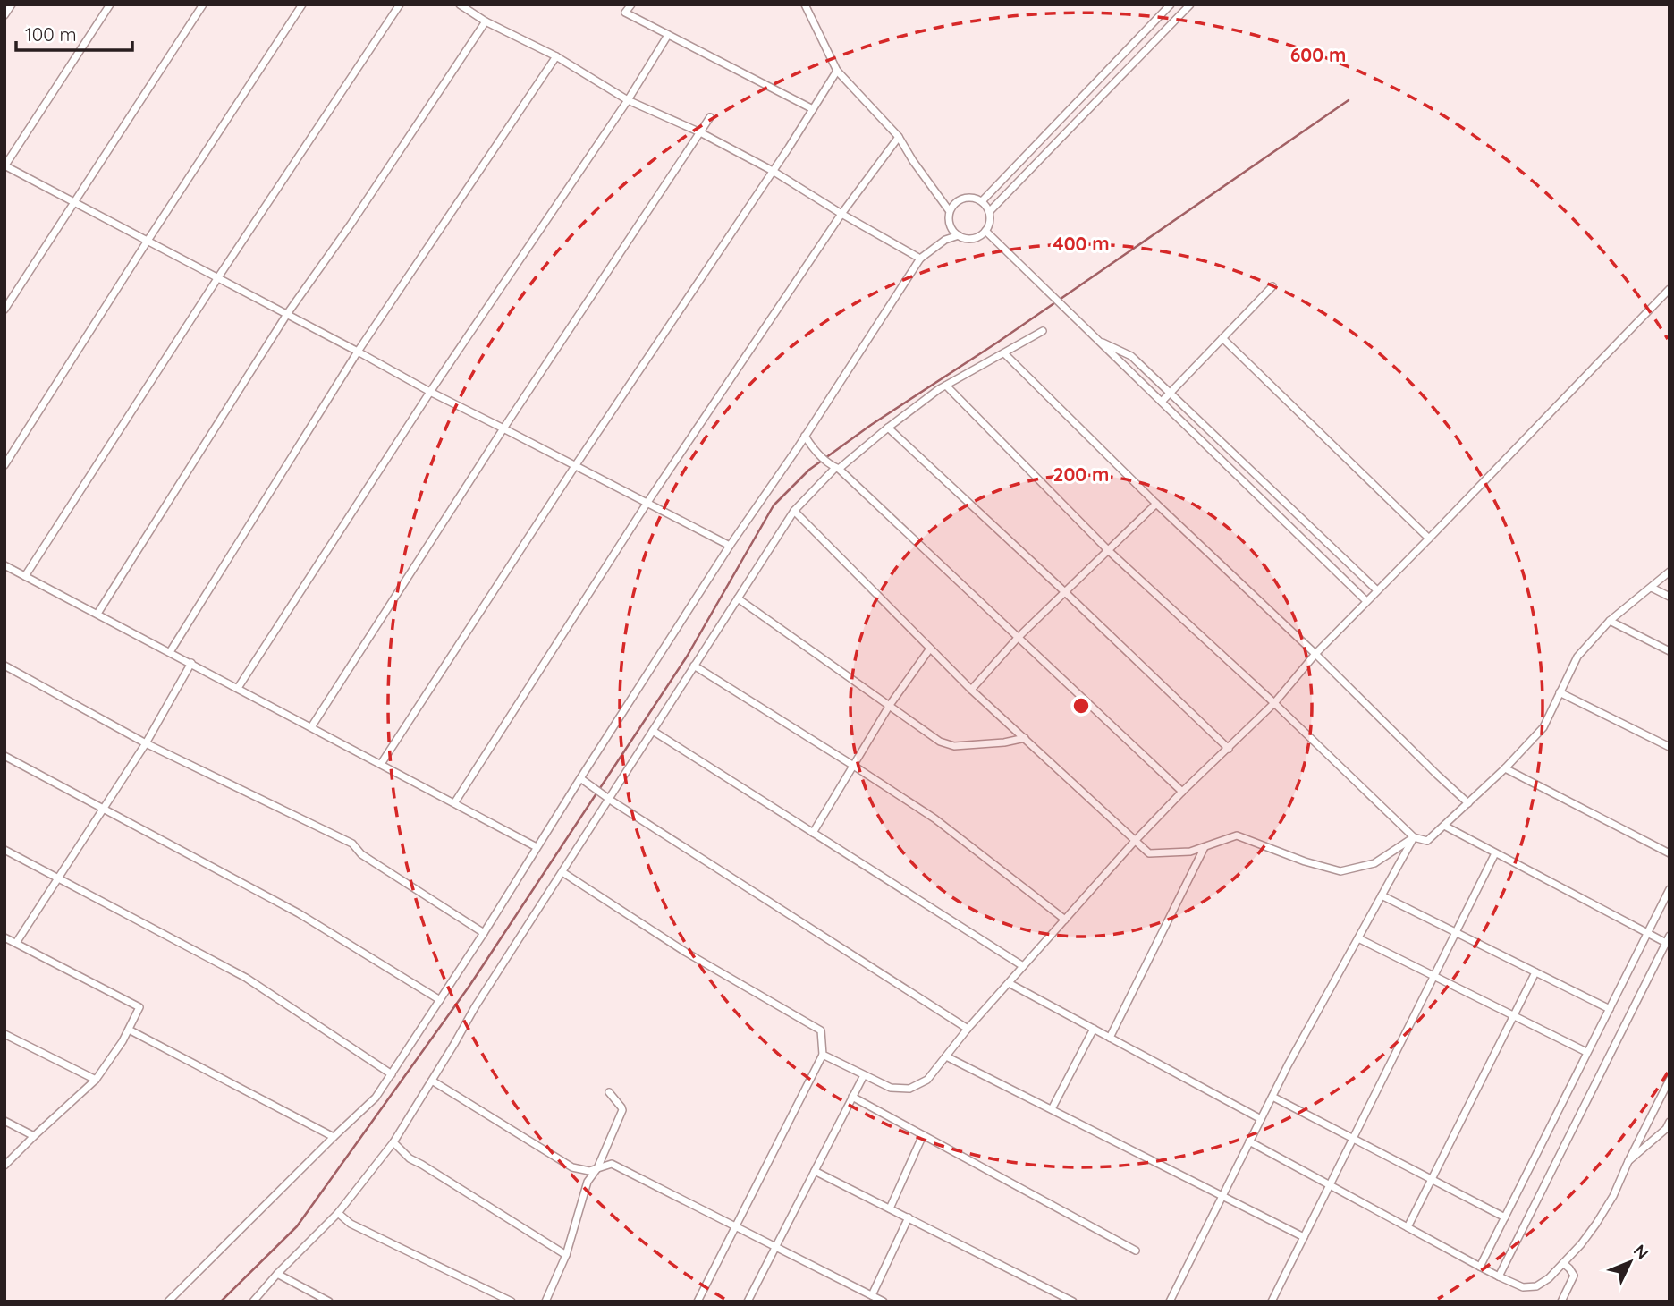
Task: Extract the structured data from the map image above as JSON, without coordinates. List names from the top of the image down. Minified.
{"scale_bar":"100 m","north":"top right","rings":["600 m","400 m","200 m"]}
